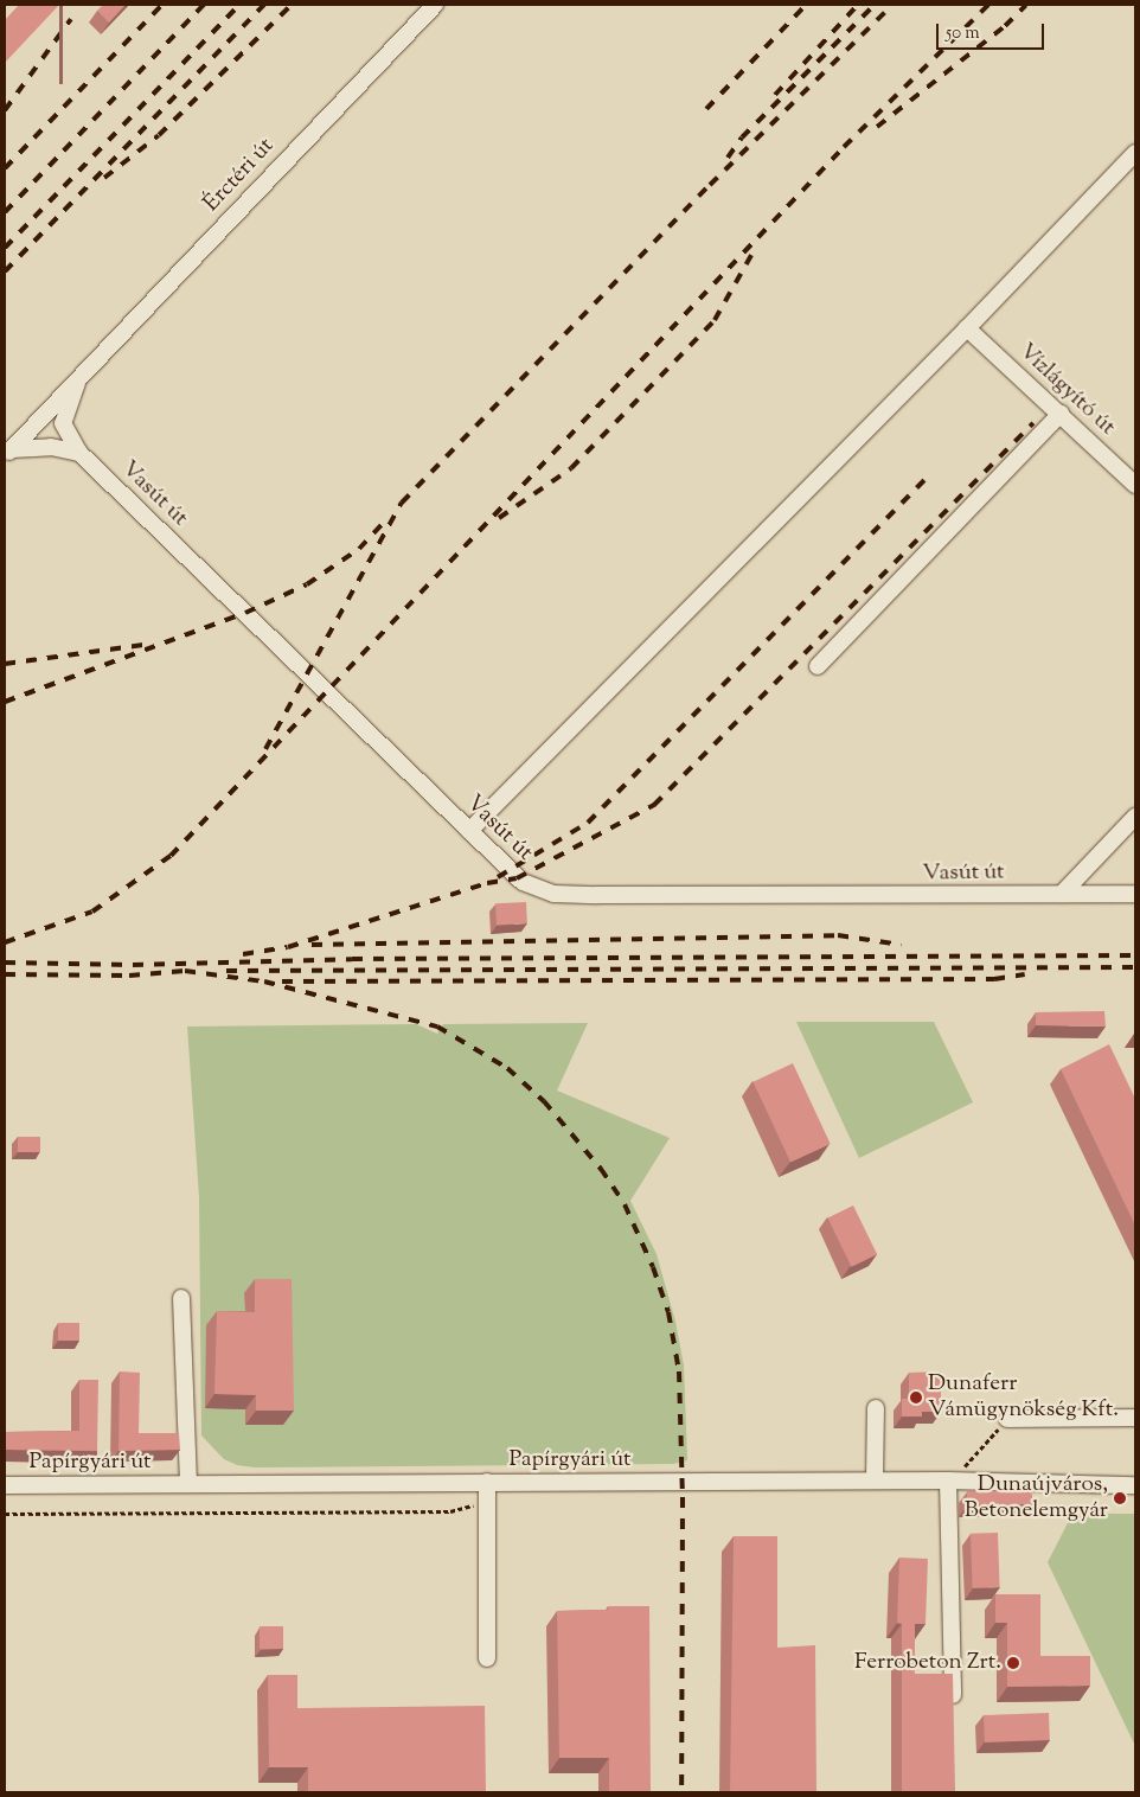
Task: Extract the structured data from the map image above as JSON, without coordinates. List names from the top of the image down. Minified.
{"streets":{"street":["Érctéri út","Vízlágyító út","Vasút út","Papírgyári út"]},"crossings":[["Érctéri út","Vasút út"]],"places":["Dunaferr Vámügynökség Kft.","Dunaújváros, Betonelemgyár","Ferrobeton Zrt."],"scale_bar":"50 m"}
